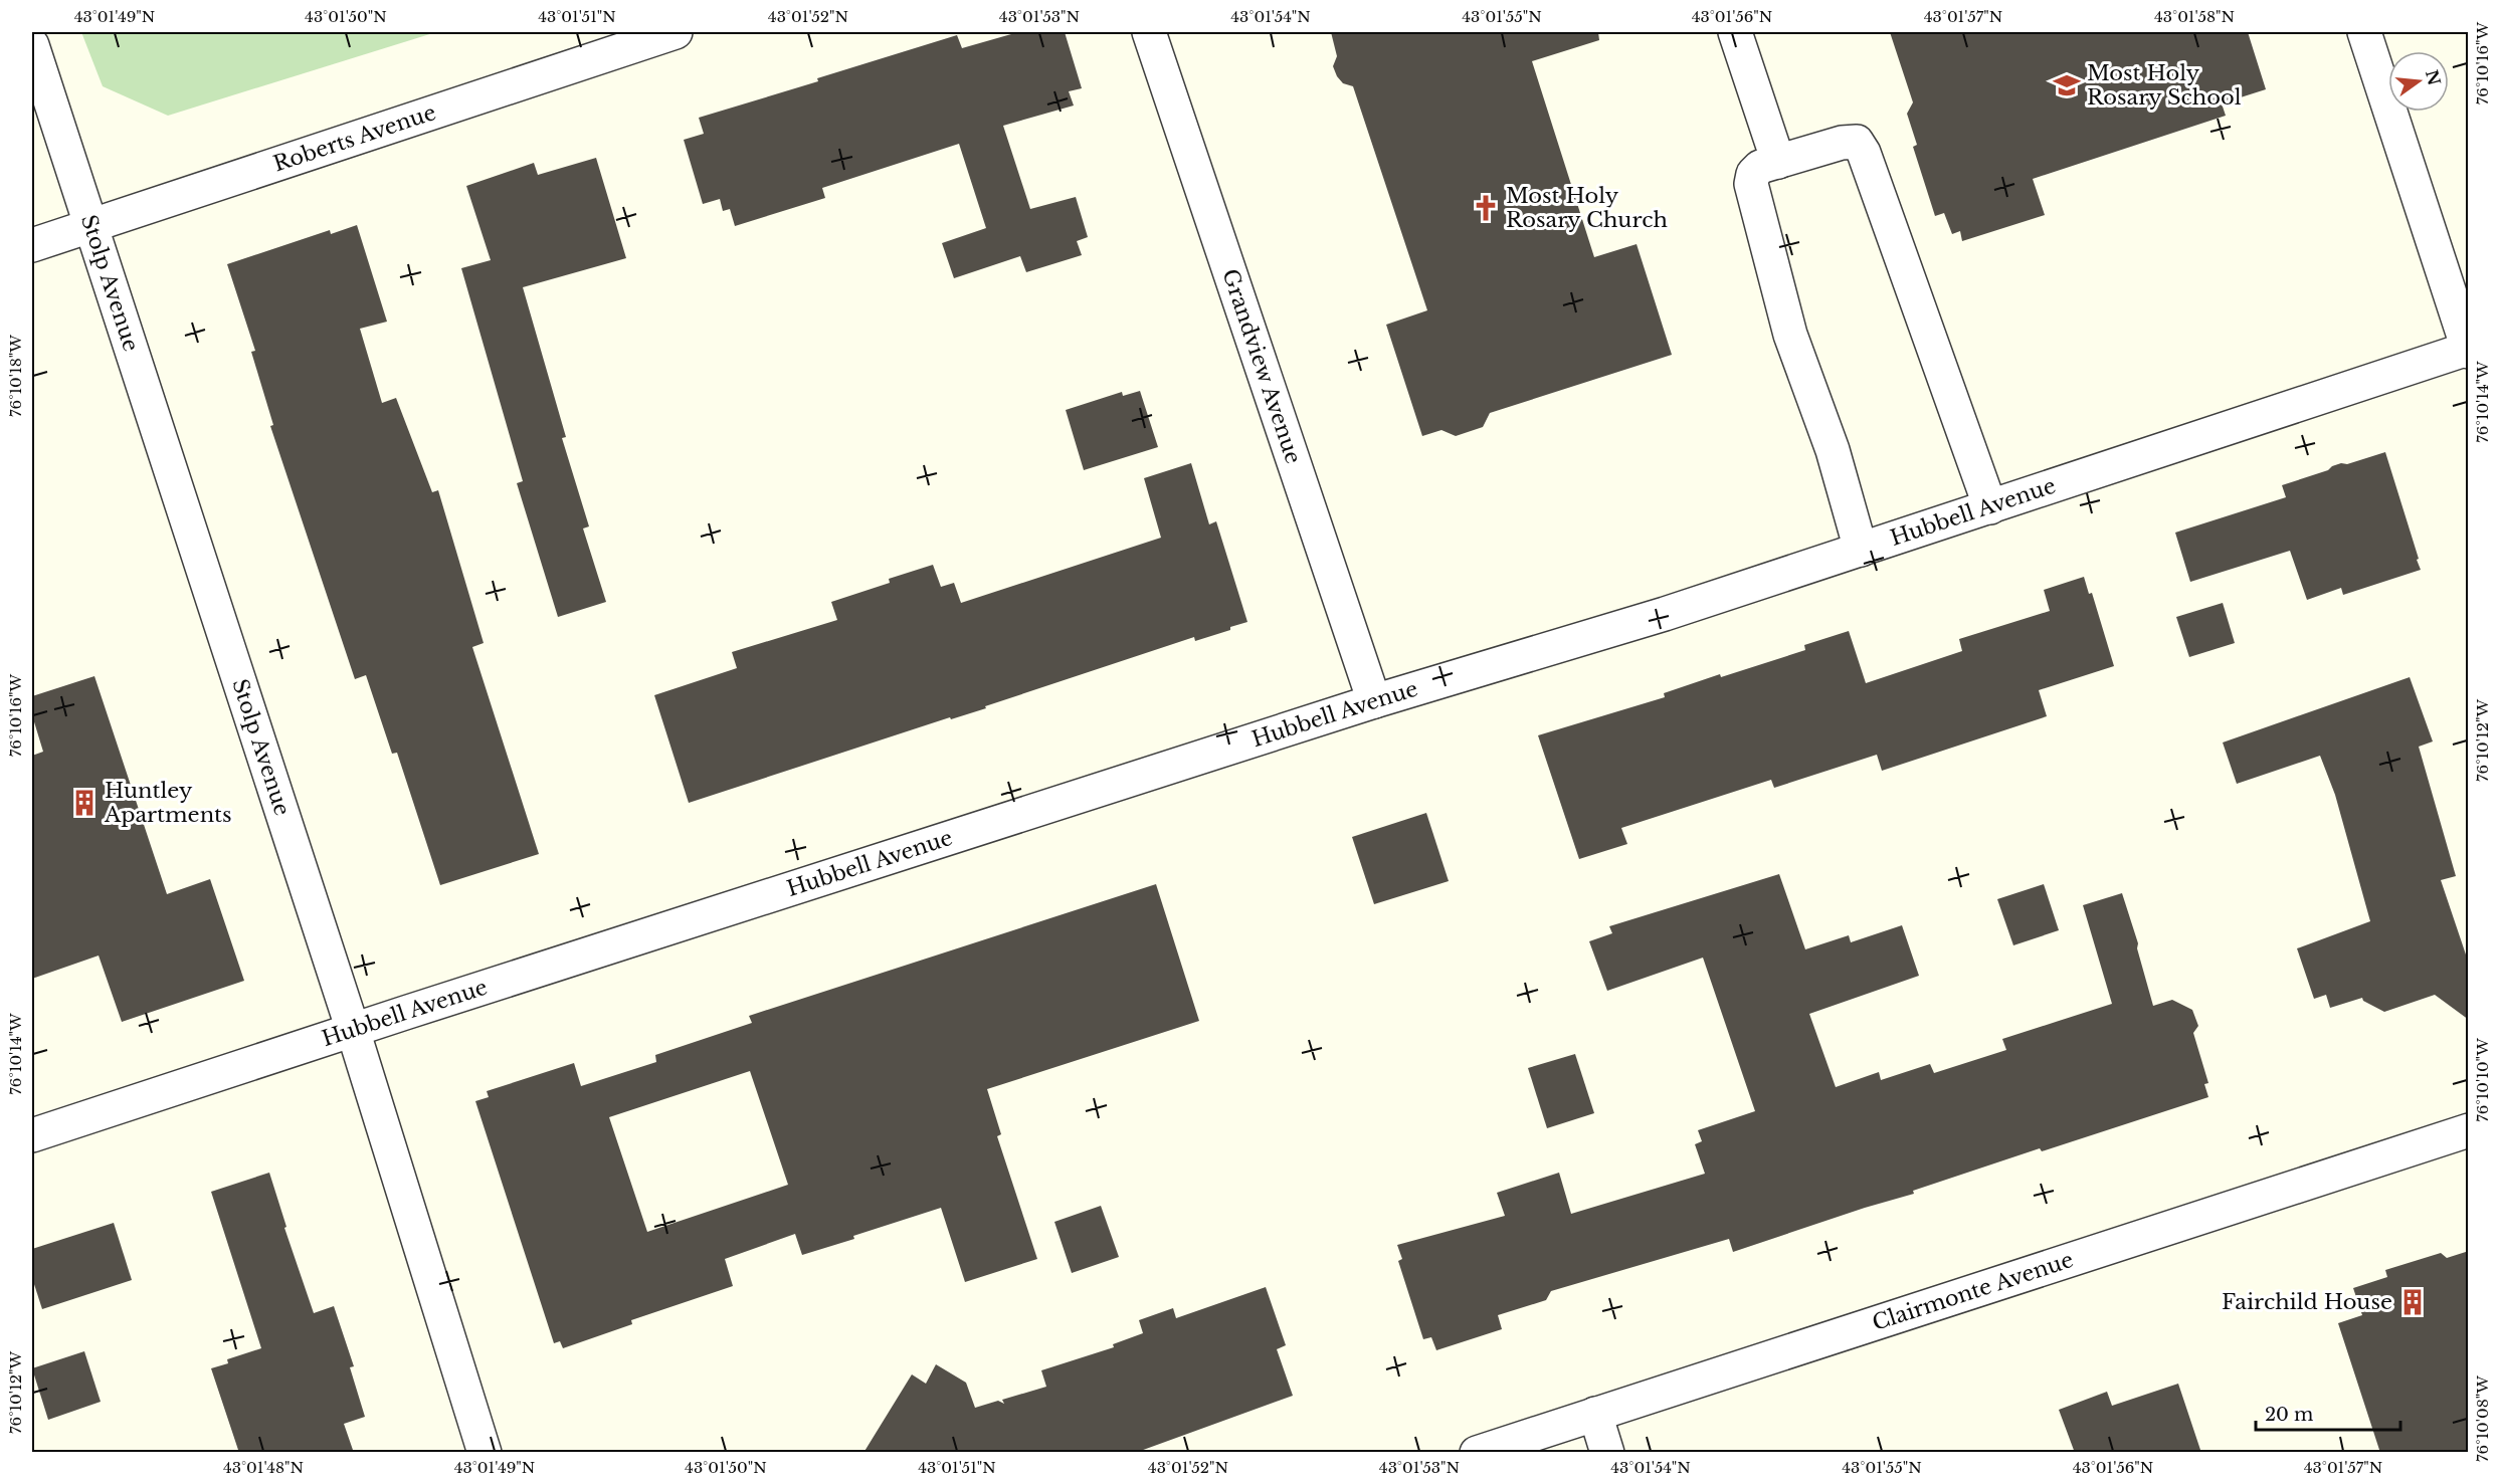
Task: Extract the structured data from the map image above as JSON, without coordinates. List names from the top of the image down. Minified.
{"streets":{"street":["Roberts Avenue","Stolp Avenue","Grandview Avenue","Hubbell Avenue","Clairmonte Avenue"]},"crossings":[["Roberts Avenue","Stolp Avenue"],["Stolp Avenue","Hubbell Avenue"],["Grandview Avenue","Hubbell Avenue"]],"places":{"school or university":["Most Holy Rosary School"],"church":["Most Holy Rosary Church"],"building":["Huntley Apartments","Fairchild House"]},"scale_bar":"20 m","north":"right","coordinates":["43°01'49\"N","43°01'50\"N","43°01'51\"N","43°01'52\"N","43°01'53\"N","43°01'54\"N","43°01'55\"N","43°01'56\"N","43°01'57\"N","43°01'58\"N","76°10'16\"W","76°10'18\"W","76°10'14\"W","76°10'12\"W","76°10'10\"W","76°10'08\"W","43°01'48\"N"]}
